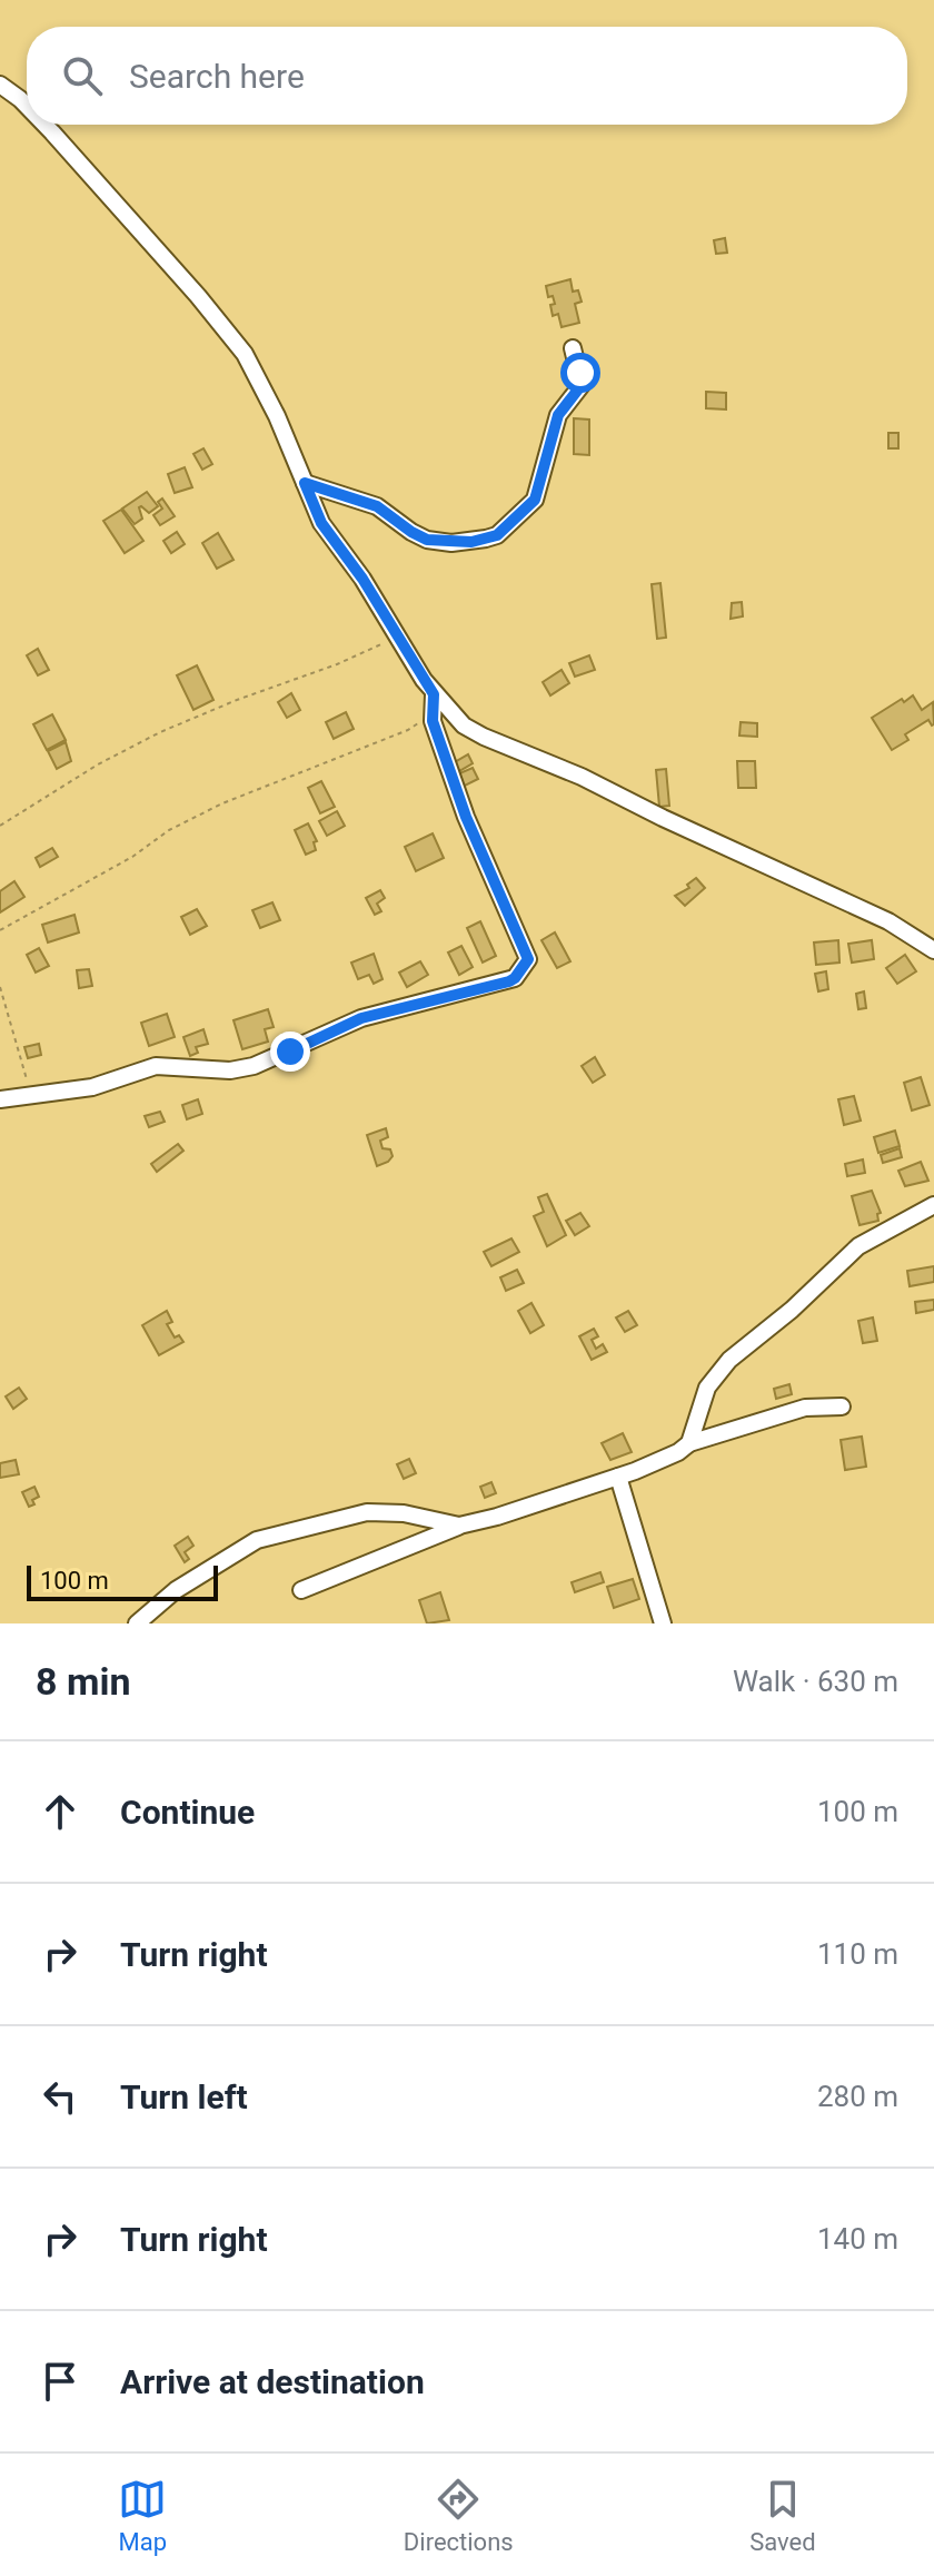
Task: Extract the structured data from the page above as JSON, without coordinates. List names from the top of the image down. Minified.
{"scale_bar":"100 m","page":{"search":"Search here","scale":"100 m","heading":["8 min","Walk · 630 m"],"list":[["Continue","100 m"],["Turn right","110 m"],["Turn left","280 m"],["Turn right","140 m"],"Arrive at destination"],"nav":["Map","Directions","Saved"]}}
